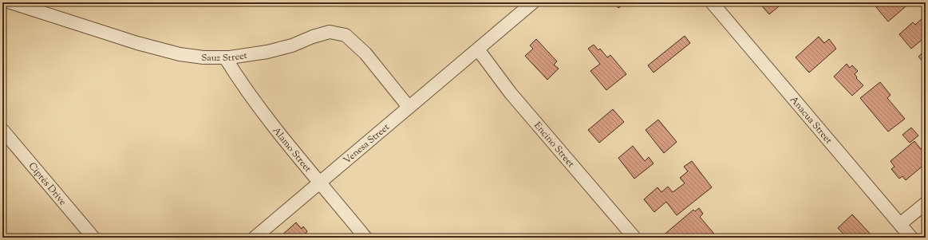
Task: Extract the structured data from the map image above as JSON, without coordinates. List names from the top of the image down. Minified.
{"streets":{"street":["Sauz Street","Anacua Street","Venesa Street","Encino Street","Alamo Street","Ciprés Drive"]},"crossings":[["Sauz Street","Venesa Street"],["Sauz Street","Alamo Street"],["Venesa Street","Encino Street"],["Venesa Street","Alamo Street"]]}
